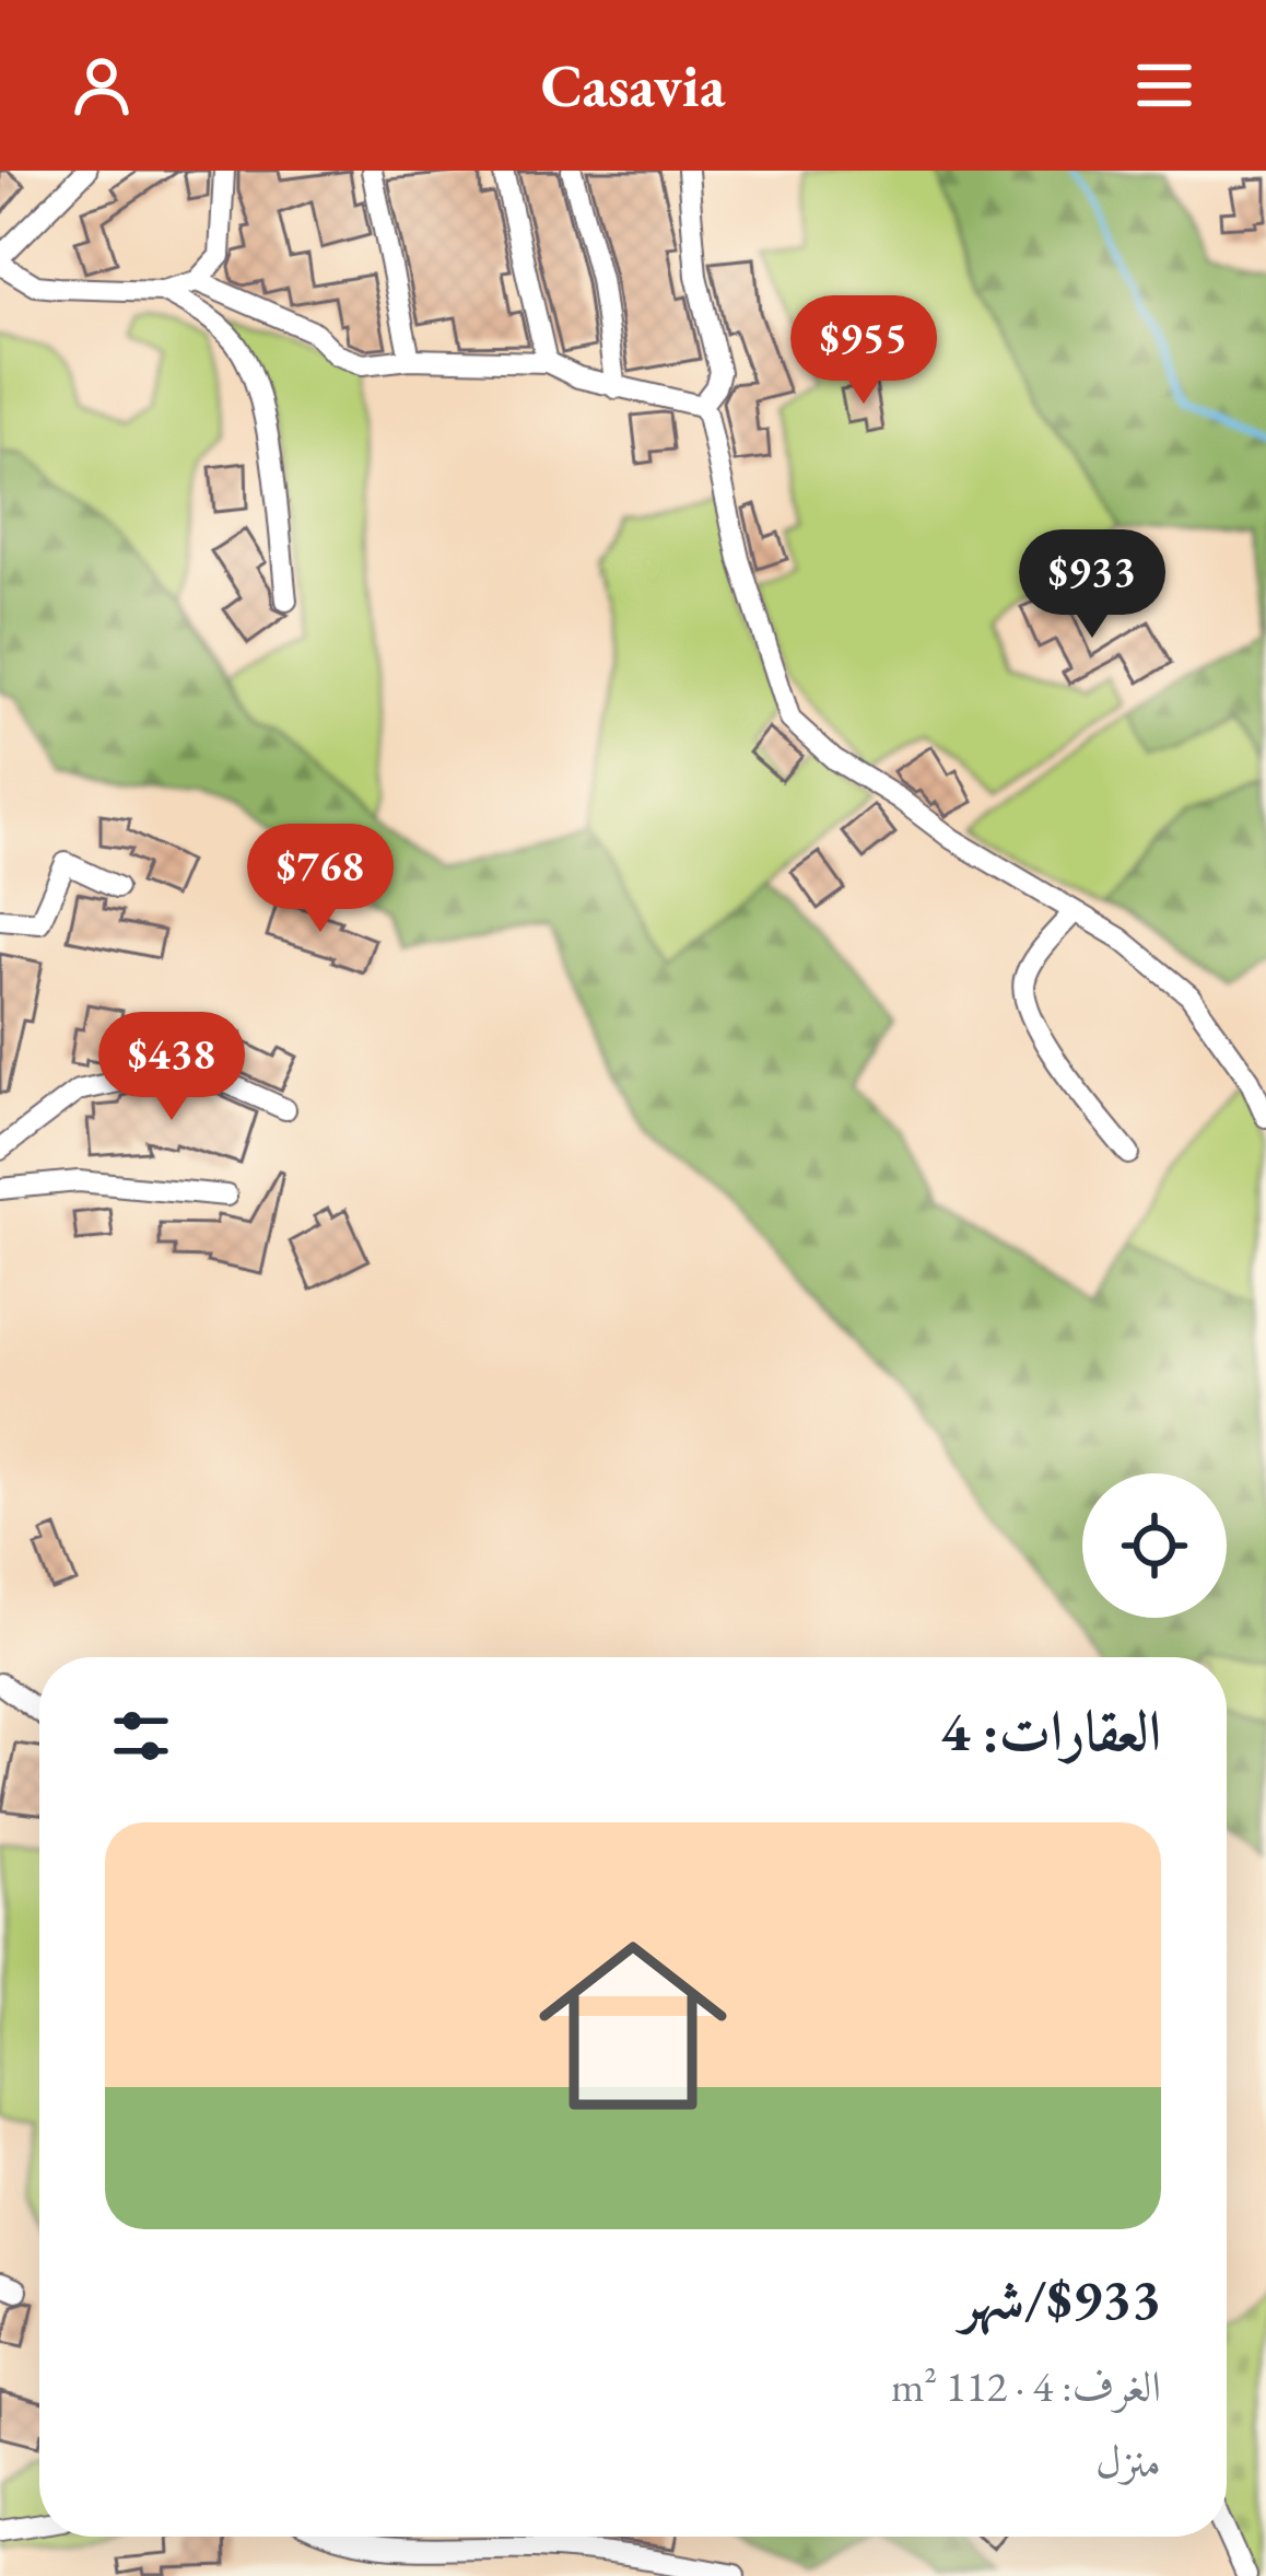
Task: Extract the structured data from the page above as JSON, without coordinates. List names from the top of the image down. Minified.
{"page":{"header":"Casavia","price":["$955","$933","$768","$438"],"heading":"العقارات: 4","list":[{"name":"$933/شهر","note":"الغرف: 4 · 112 m² · منزل"}]}}
